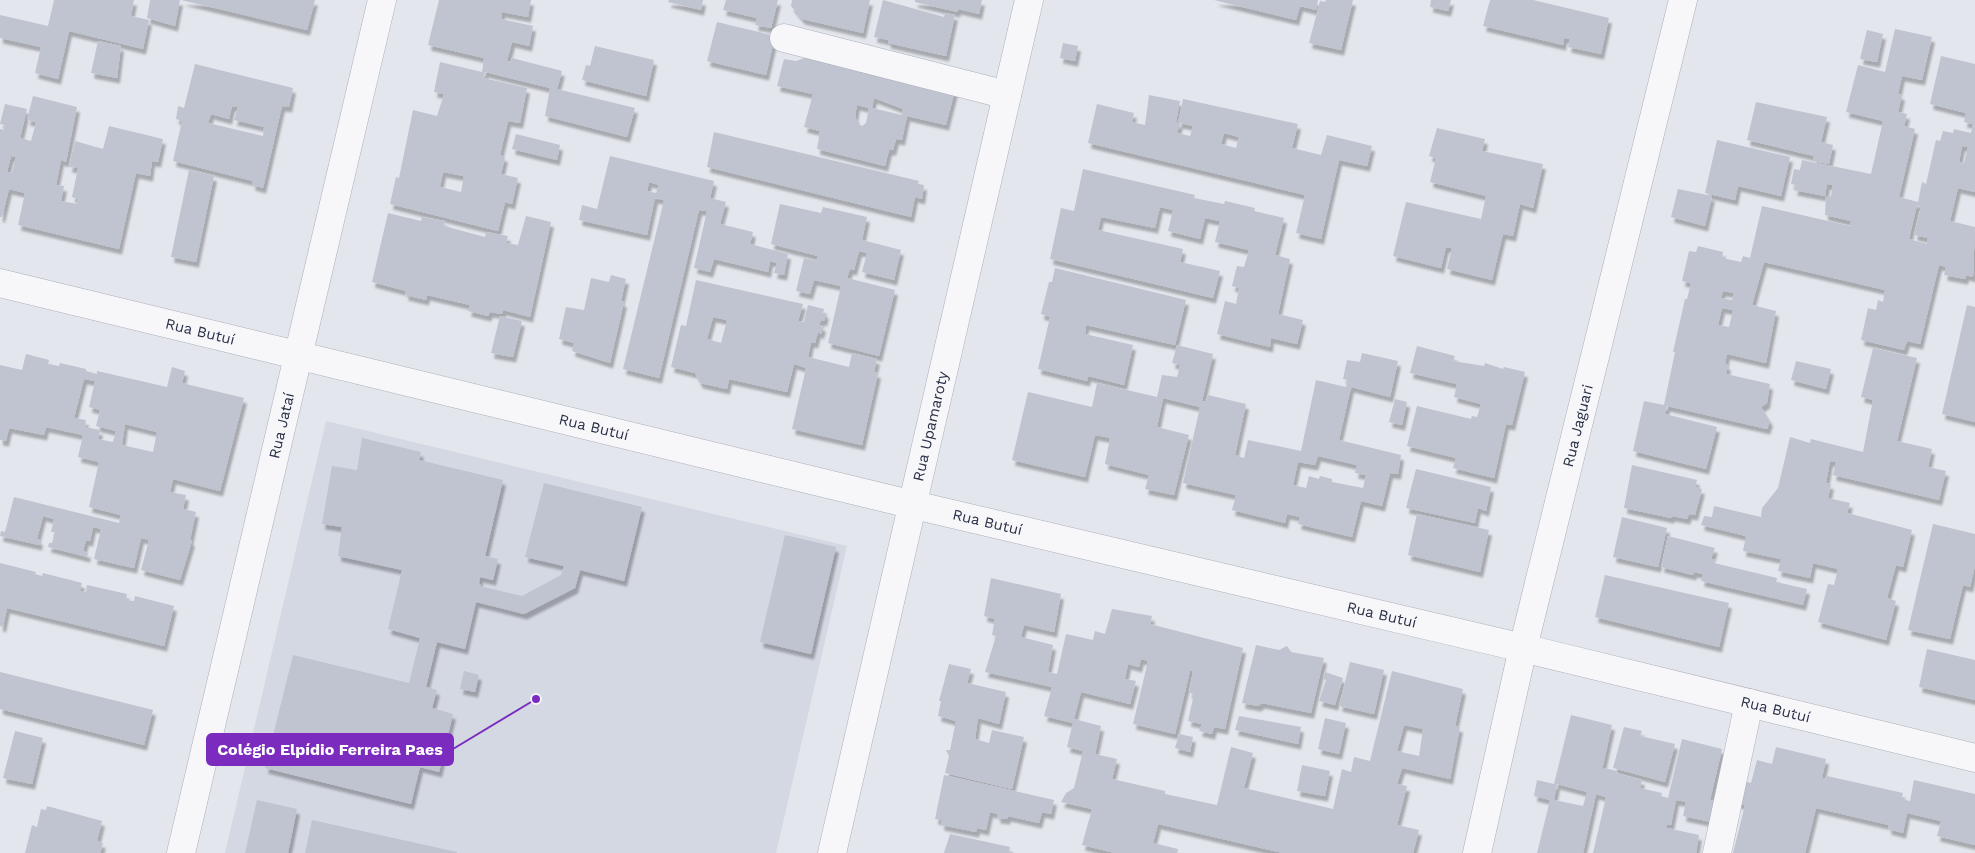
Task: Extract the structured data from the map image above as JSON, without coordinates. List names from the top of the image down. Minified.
{"streets":{"street":["Rua Butuí","Rua Jaguari","Rua Jataí","Rua Upamaroty"]},"crossings":[["Rua Butuí","Rua Jaguari"],["Rua Butuí","Rua Jataí"],["Rua Butuí","Rua Upamaroty"]],"places":["Colégio Elpídio Ferreira Paes"]}
